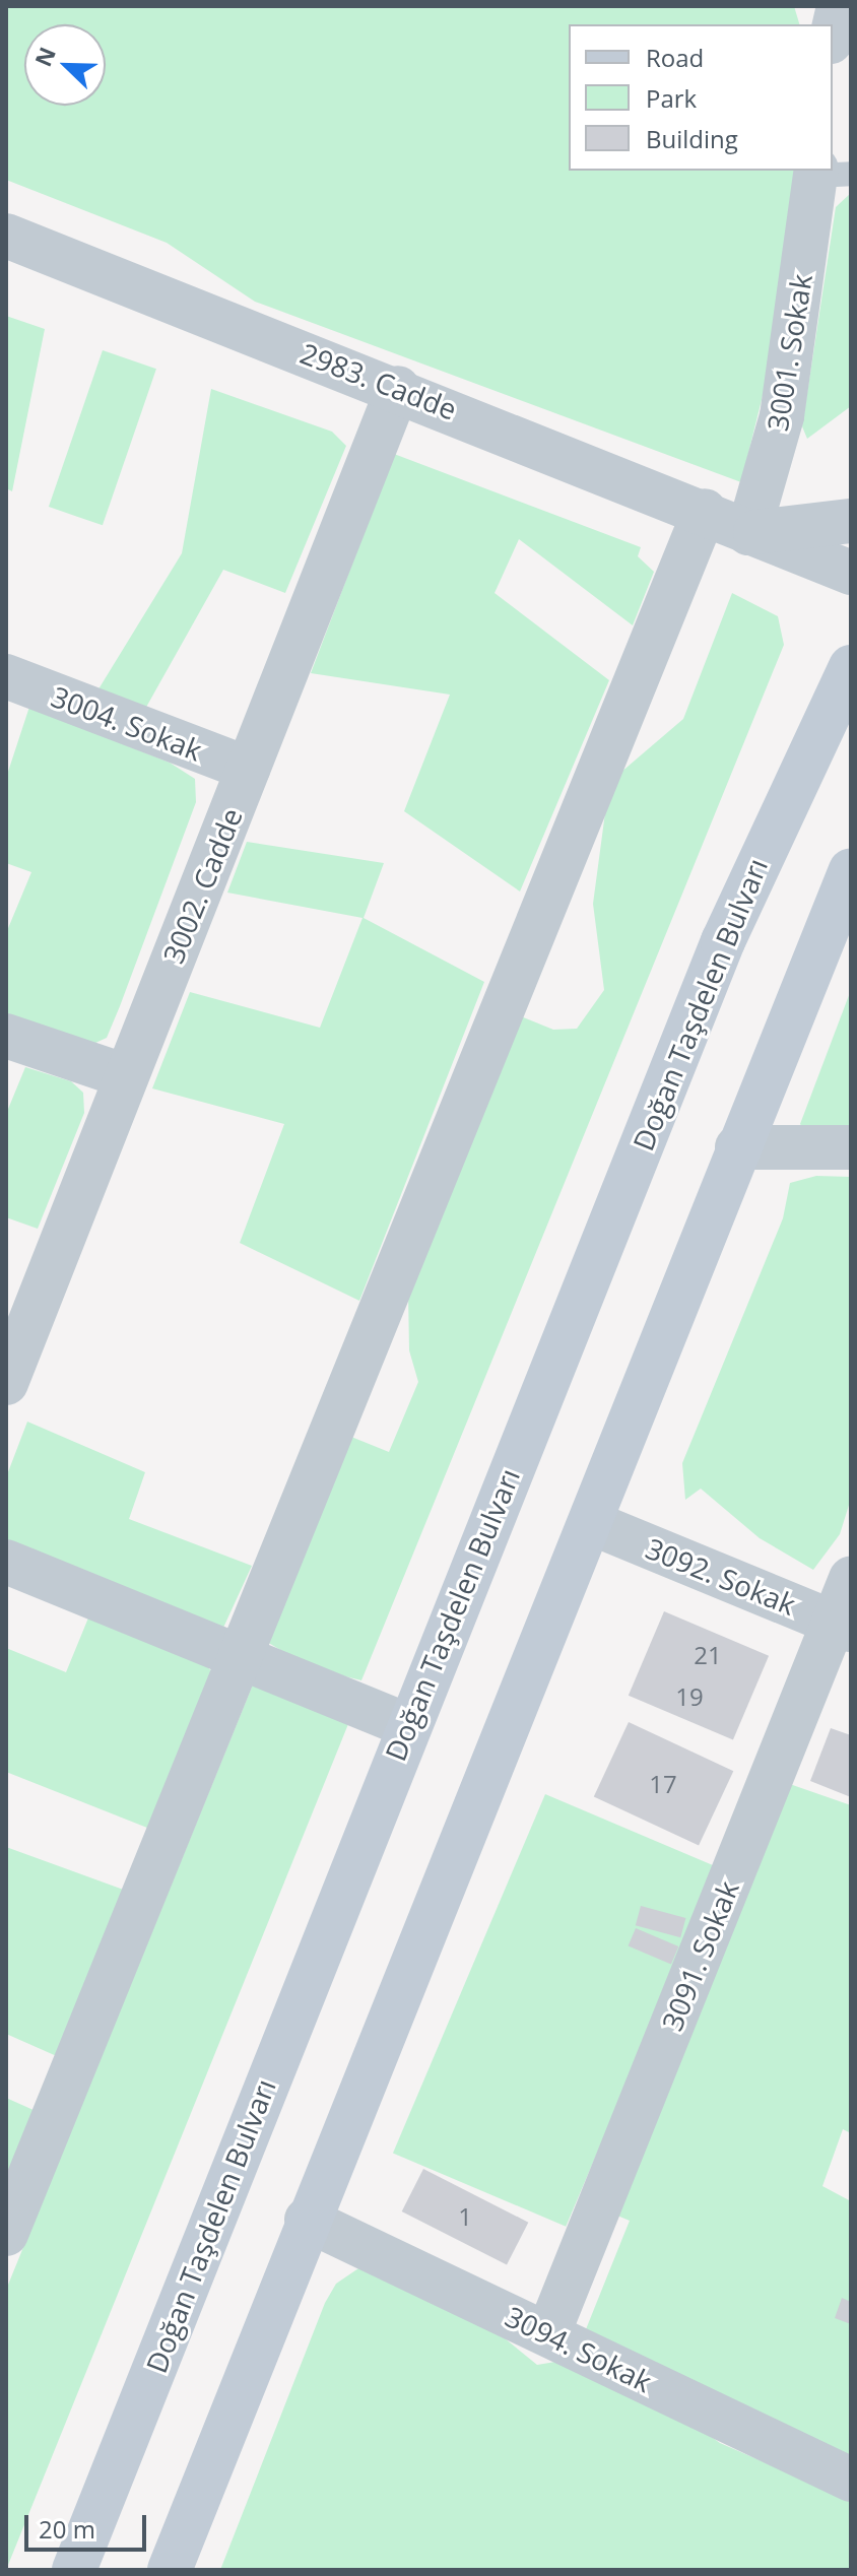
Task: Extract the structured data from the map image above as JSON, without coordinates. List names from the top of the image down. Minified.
{"streets":{"main road":["Doğan Taşdelen Bulvarı"],"street":["3001. Sokak","2983. Cadde","3004. Sokak","3002. Cadde","3092. Sokak","3091. Sokak","3094. Sokak"]},"crossings":[["3001. Sokak","2983. Cadde"],["2983. Cadde","3002. Cadde"],["3004. Sokak","3002. Cadde"],["3092. Sokak","3091. Sokak"],["3091. Sokak","3094. Sokak"]],"house_numbers":["21","19","17","1"],"legend":["Road","Park","Building"],"scale_bar":"20 m","north":"top left"}
